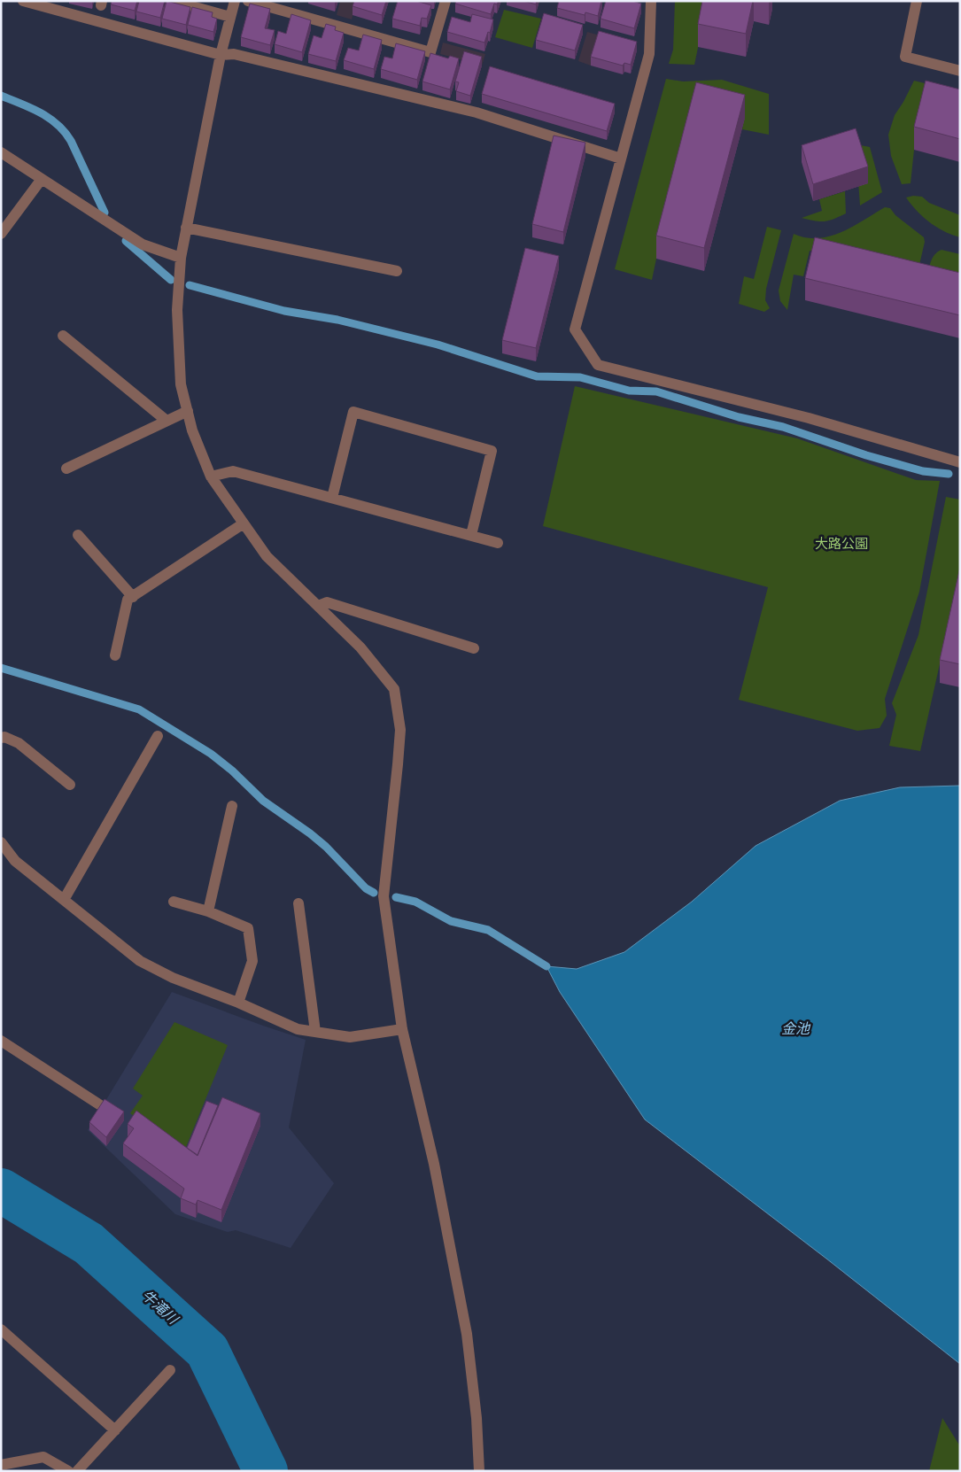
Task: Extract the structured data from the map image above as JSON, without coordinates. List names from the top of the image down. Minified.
{"water":["金池","牛滝川"],"parks":["大路公園"]}
